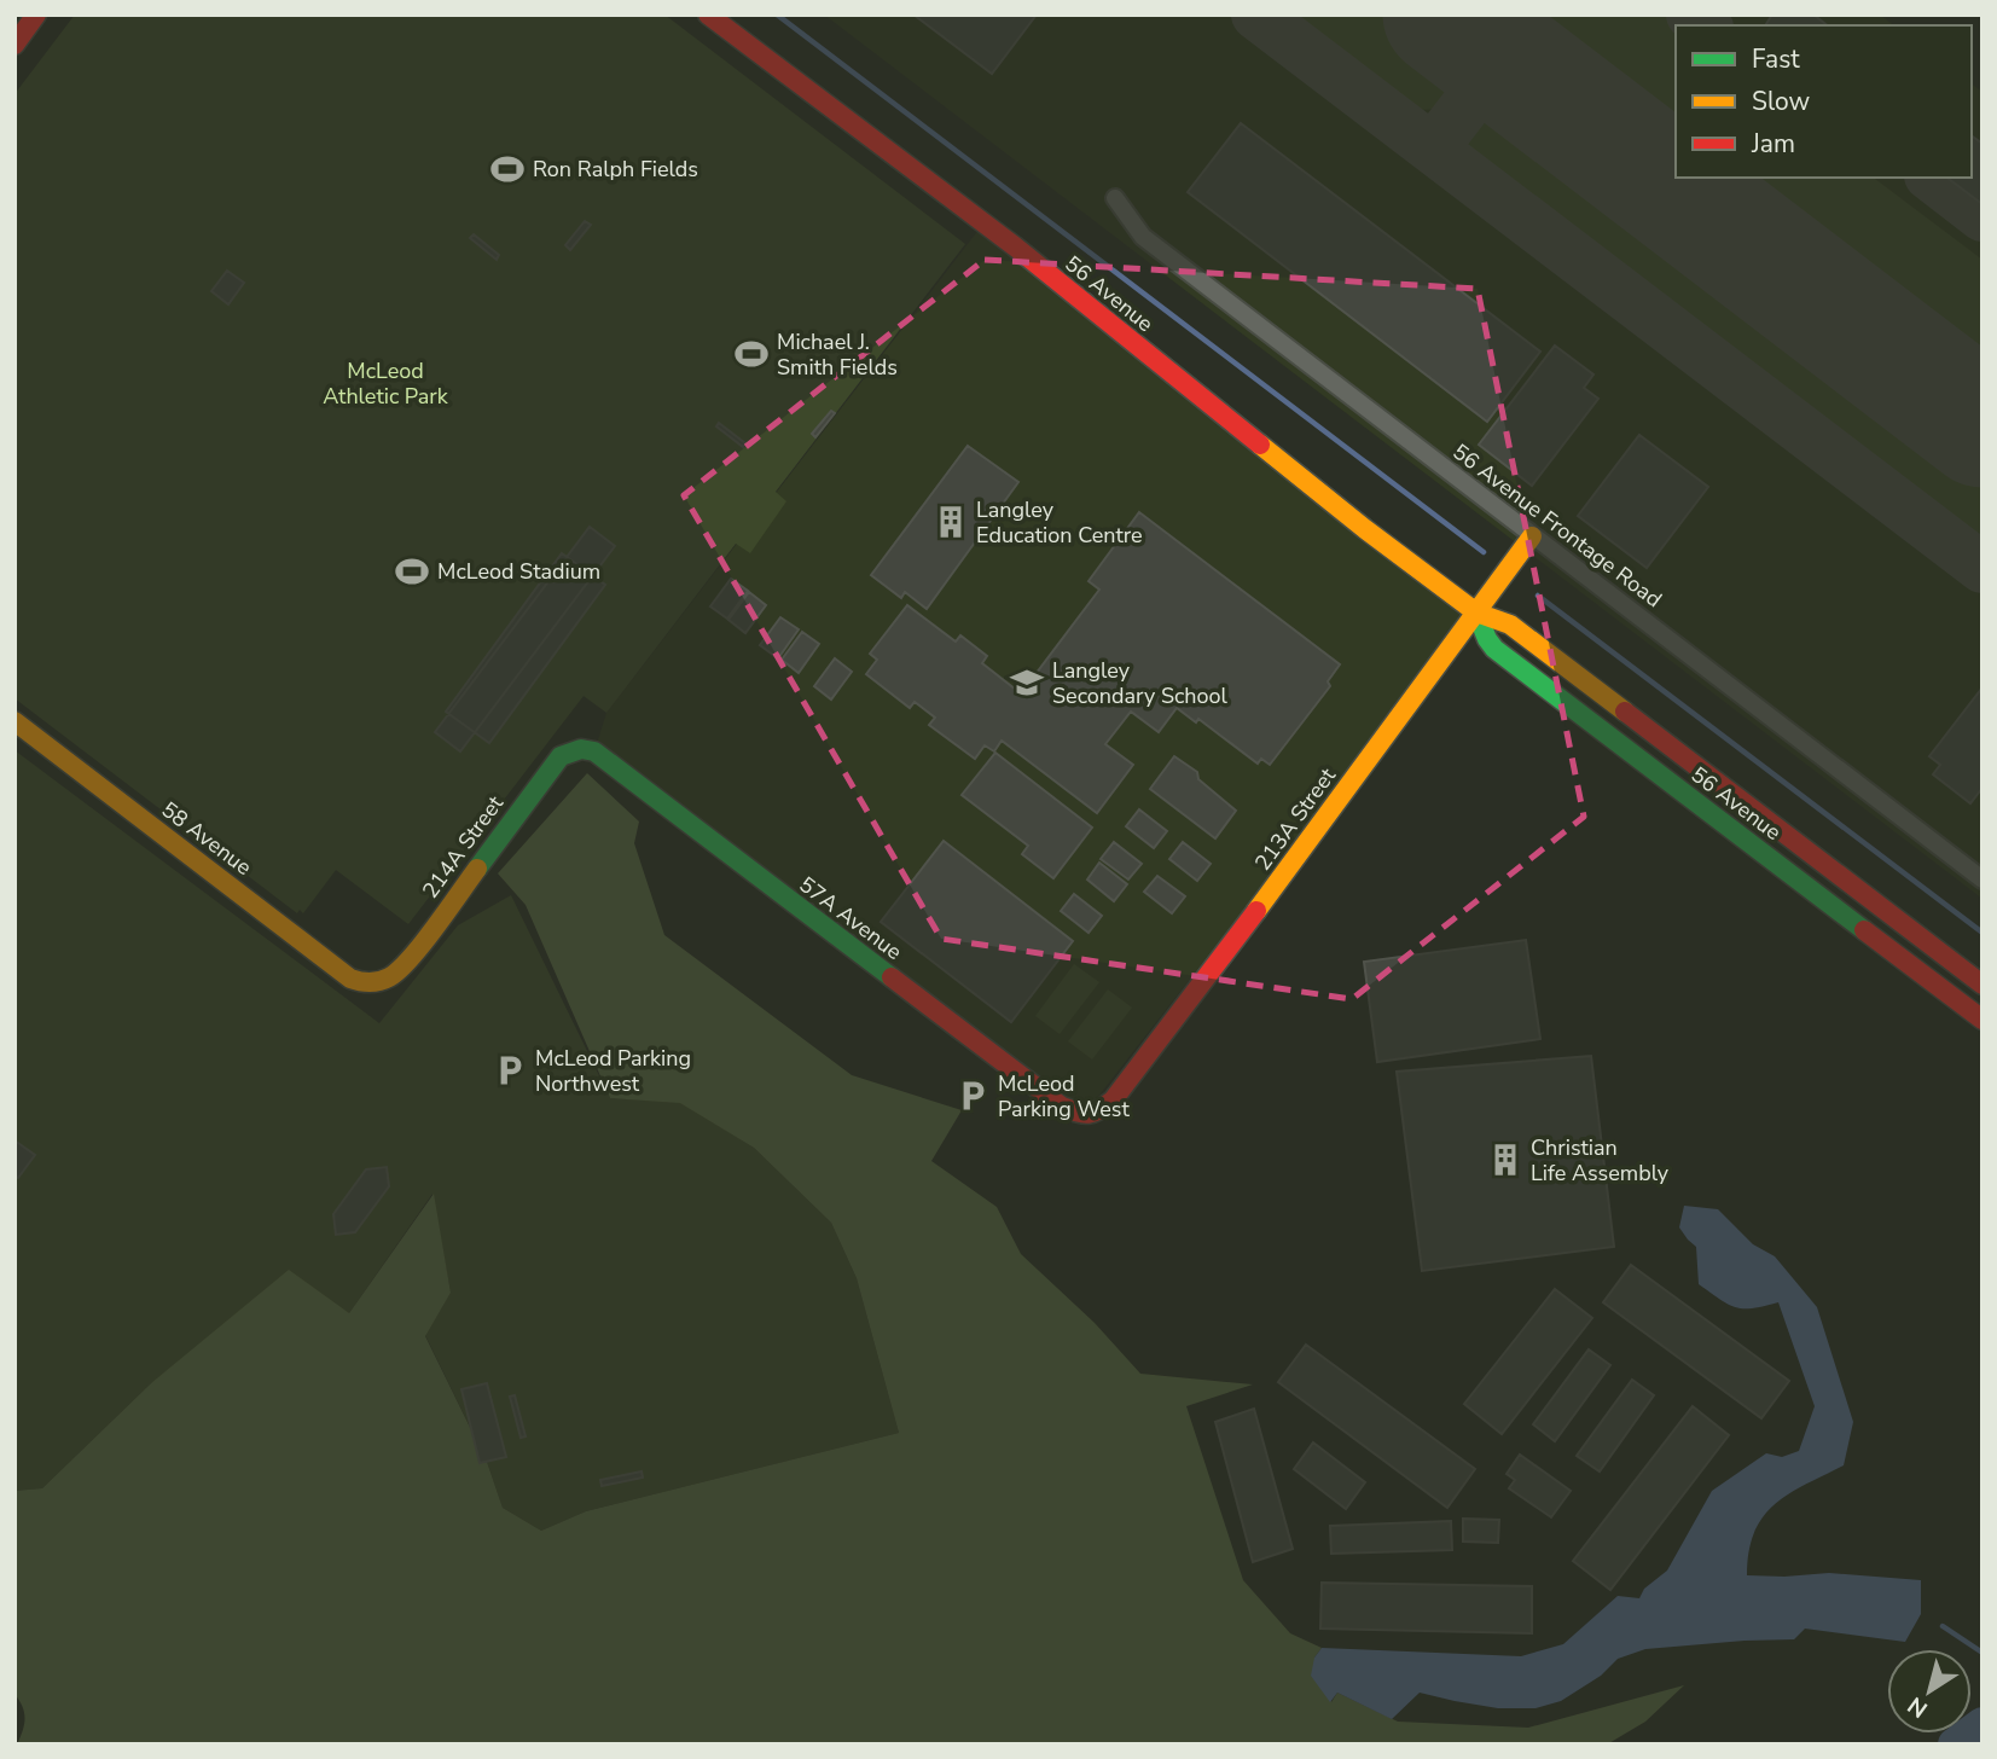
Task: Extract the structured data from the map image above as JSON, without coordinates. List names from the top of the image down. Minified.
{"streets":{"main road":["56 Avenue","213A Street","58 Avenue","214A Street","57A Avenue"],"street":["56 Avenue Frontage Road"]},"crossings":[["56 Avenue","213A Street"],["56 Avenue Frontage Road","213A Street"],["213A Street","57A Avenue"],["58 Avenue","214A Street"],["214A Street","57A Avenue"]],"parks":["McLeod Athletic Park"],"places":{"sports":["Ron Ralph Fields","Michael J. Smith Fields","McLeod Stadium"],"building":["Langley Education Centre","Christian Life Assembly"],"school or university":["Langley Secondary School"],"parking":["McLeod Parking Northwest","McLeod Parking West"]},"legend":["Fast","Slow","Jam"],"north":"bottom left"}
